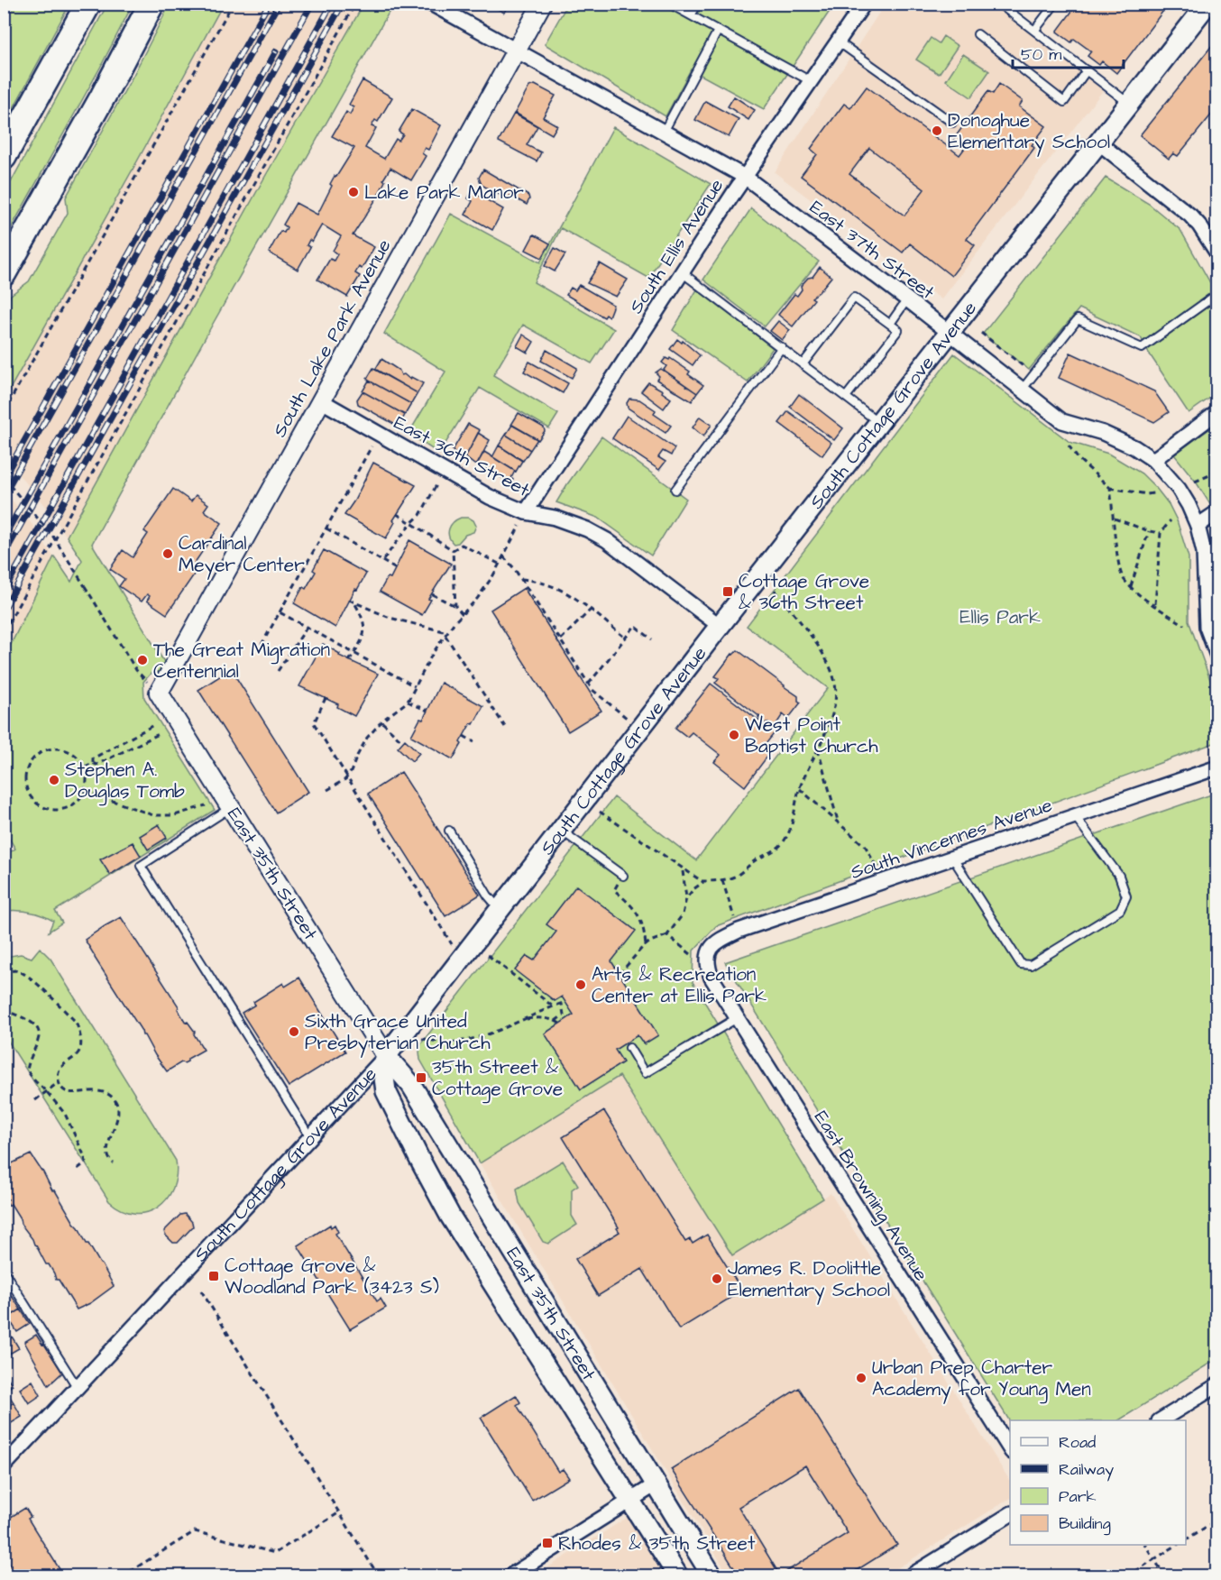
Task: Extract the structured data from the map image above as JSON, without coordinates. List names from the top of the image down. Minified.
{"streets":{"main road":["South Cottage Grove Avenue","East 35th Street"],"street":["South Ellis Avenue","East 37th Street","South Lake Park Avenue","East 36th Street","South Vincennes Avenue","East Browning Avenue"]},"crossings":[["South Ellis Avenue","East 37th Street"],["South Ellis Avenue","East 36th Street"],["East 37th Street","South Lake Park Avenue"],["East 37th Street","South Cottage Grove Avenue"],["South Lake Park Avenue","East 36th Street"],["South Lake Park Avenue","East 35th Street"],["South Cottage Grove Avenue","East 36th Street"],["South Cottage Grove Avenue","East 35th Street"],["South Vincennes Avenue","East Browning Avenue"]],"parks":["Ellis Park"],"places":{"other":["Donoghue Elementary School","Lake Park Manor","Cardinal Meyer Center","The Great Migration Centennial","West Point Baptist Church","Stephen A. Douglas Tomb","Arts & Recreation Center at Ellis Park","Sixth Grace United Presbyterian Church","James R. Doolittle Elementary School","Urban Prep Charter Academy for Young Men"],"transit":["Cottage Grove & 36th Street","35th Street & Cottage Grove","Cottage Grove & Woodland Park (3423 S)","Rhodes & 35th Street"]},"legend":["Road","Railway","Park","Building"],"scale_bar":"50 m"}
